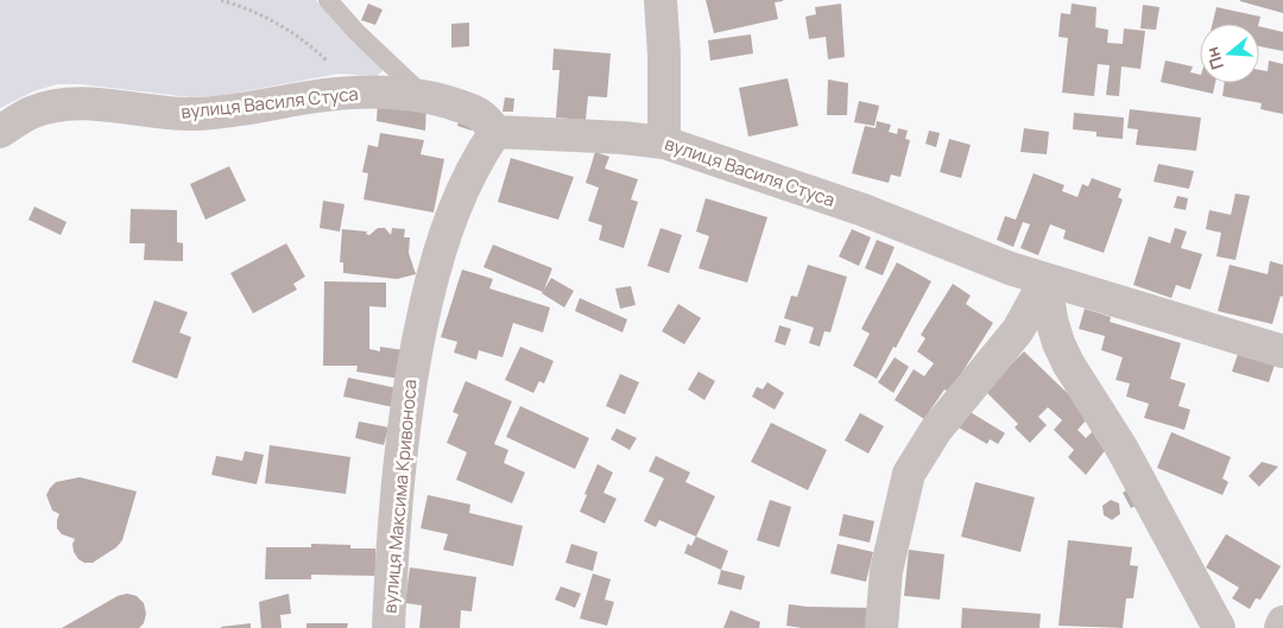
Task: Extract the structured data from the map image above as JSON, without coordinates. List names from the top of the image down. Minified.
{"streets":{"street":["вулиця Василя Стуса","вулиця Максима Кривоноса"]},"crossings":[["вулиця Василя Стуса","вулиця Максима Кривоноса"]],"north":"left"}
